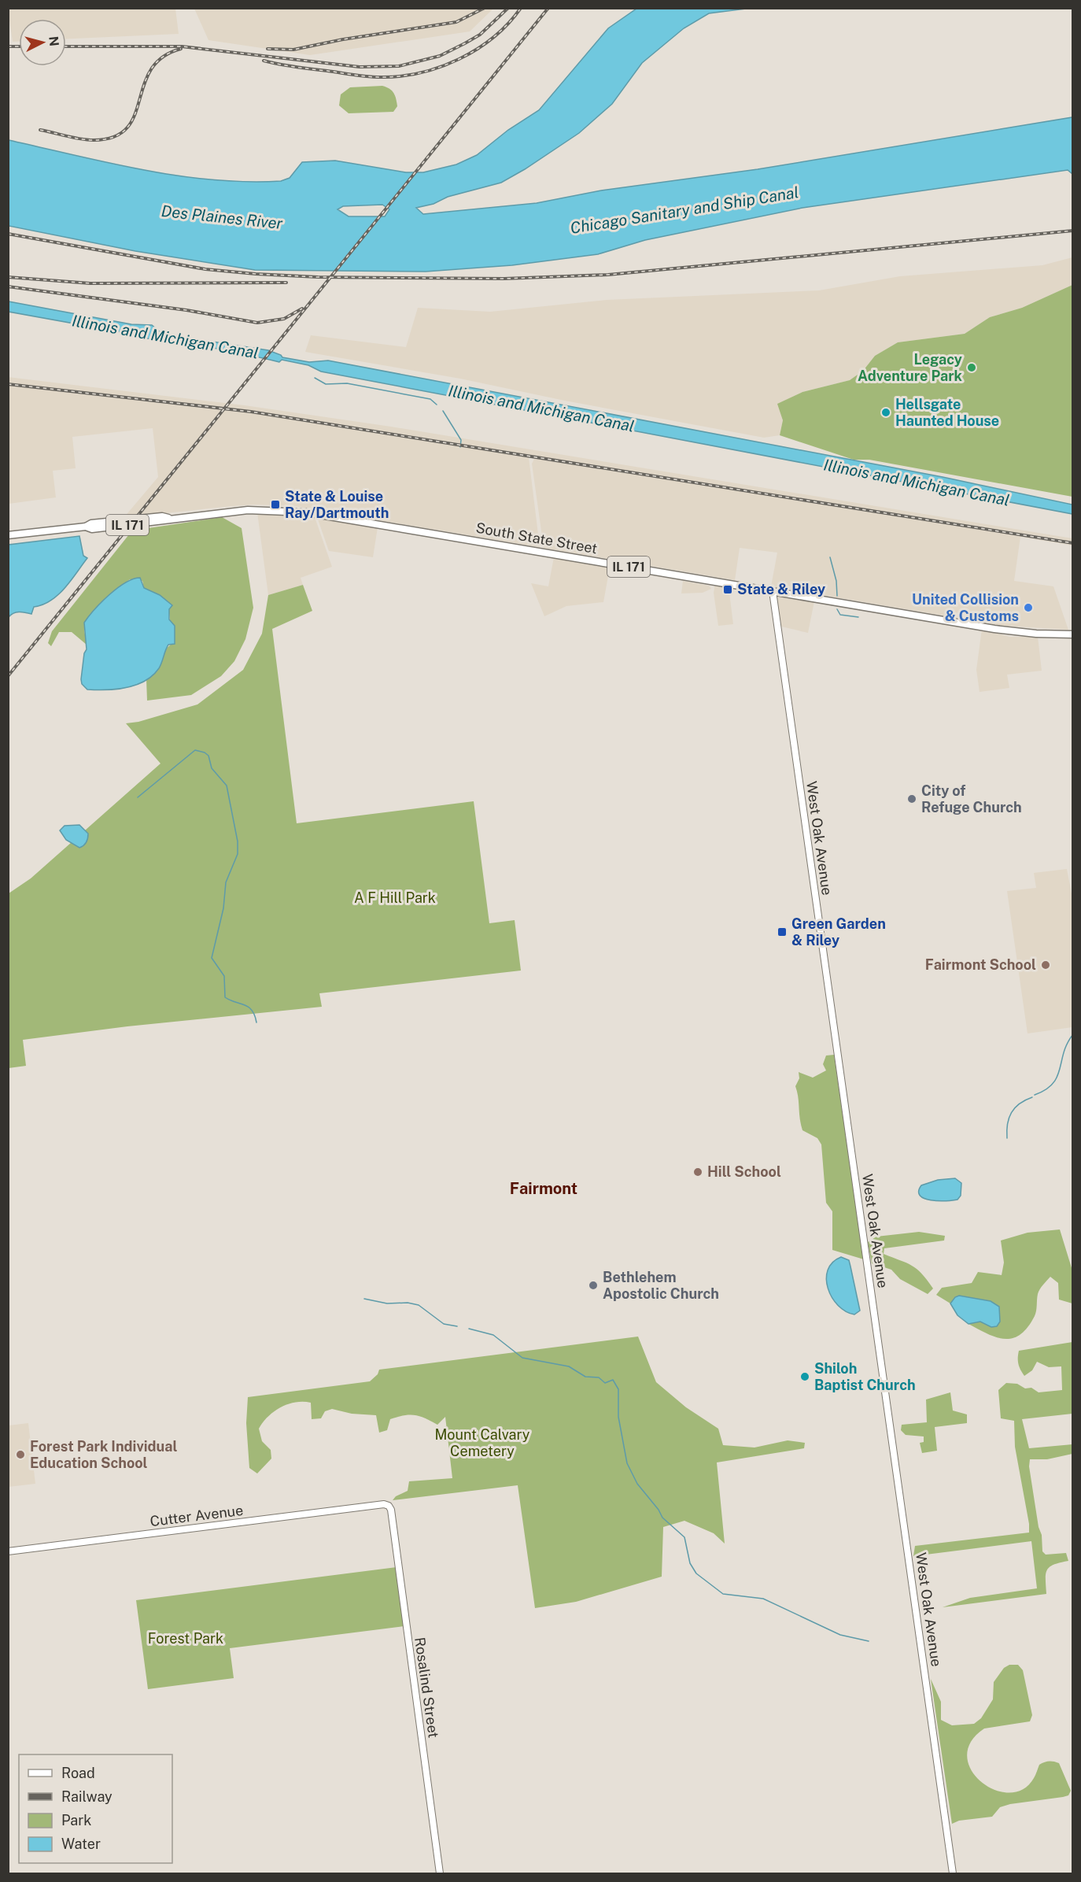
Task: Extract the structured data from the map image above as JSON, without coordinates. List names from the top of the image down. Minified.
{"streets":{"main road":["IL 171","South State Street"],"street":["West Oak Avenue","Cutter Avenue","Rosalind Street"]},"crossings":[["South State Street","West Oak Avenue"],["Cutter Avenue","Rosalind Street"]],"districts":["Fairmont"],"water":["Chicago Sanitary and Ship Canal","Des Plaines River","Illinois and Michigan Canal"],"parks":["A F Hill Park","Mount Calvary Cemetery","Forest Park"],"places":{"other":["Legacy Adventure Park","Hellsgate Haunted House","United Collision & Customs","City of Refuge Church","Fairmont School","Hill School","Bethlehem Apostolic Church","Shiloh Baptist Church","Forest Park Individual Education School"],"transit":["State & Louise Ray/Dartmouth","State & Riley","Green Garden & Riley"]},"legend":["Road","Railway","Park","Water"],"north":"right"}
